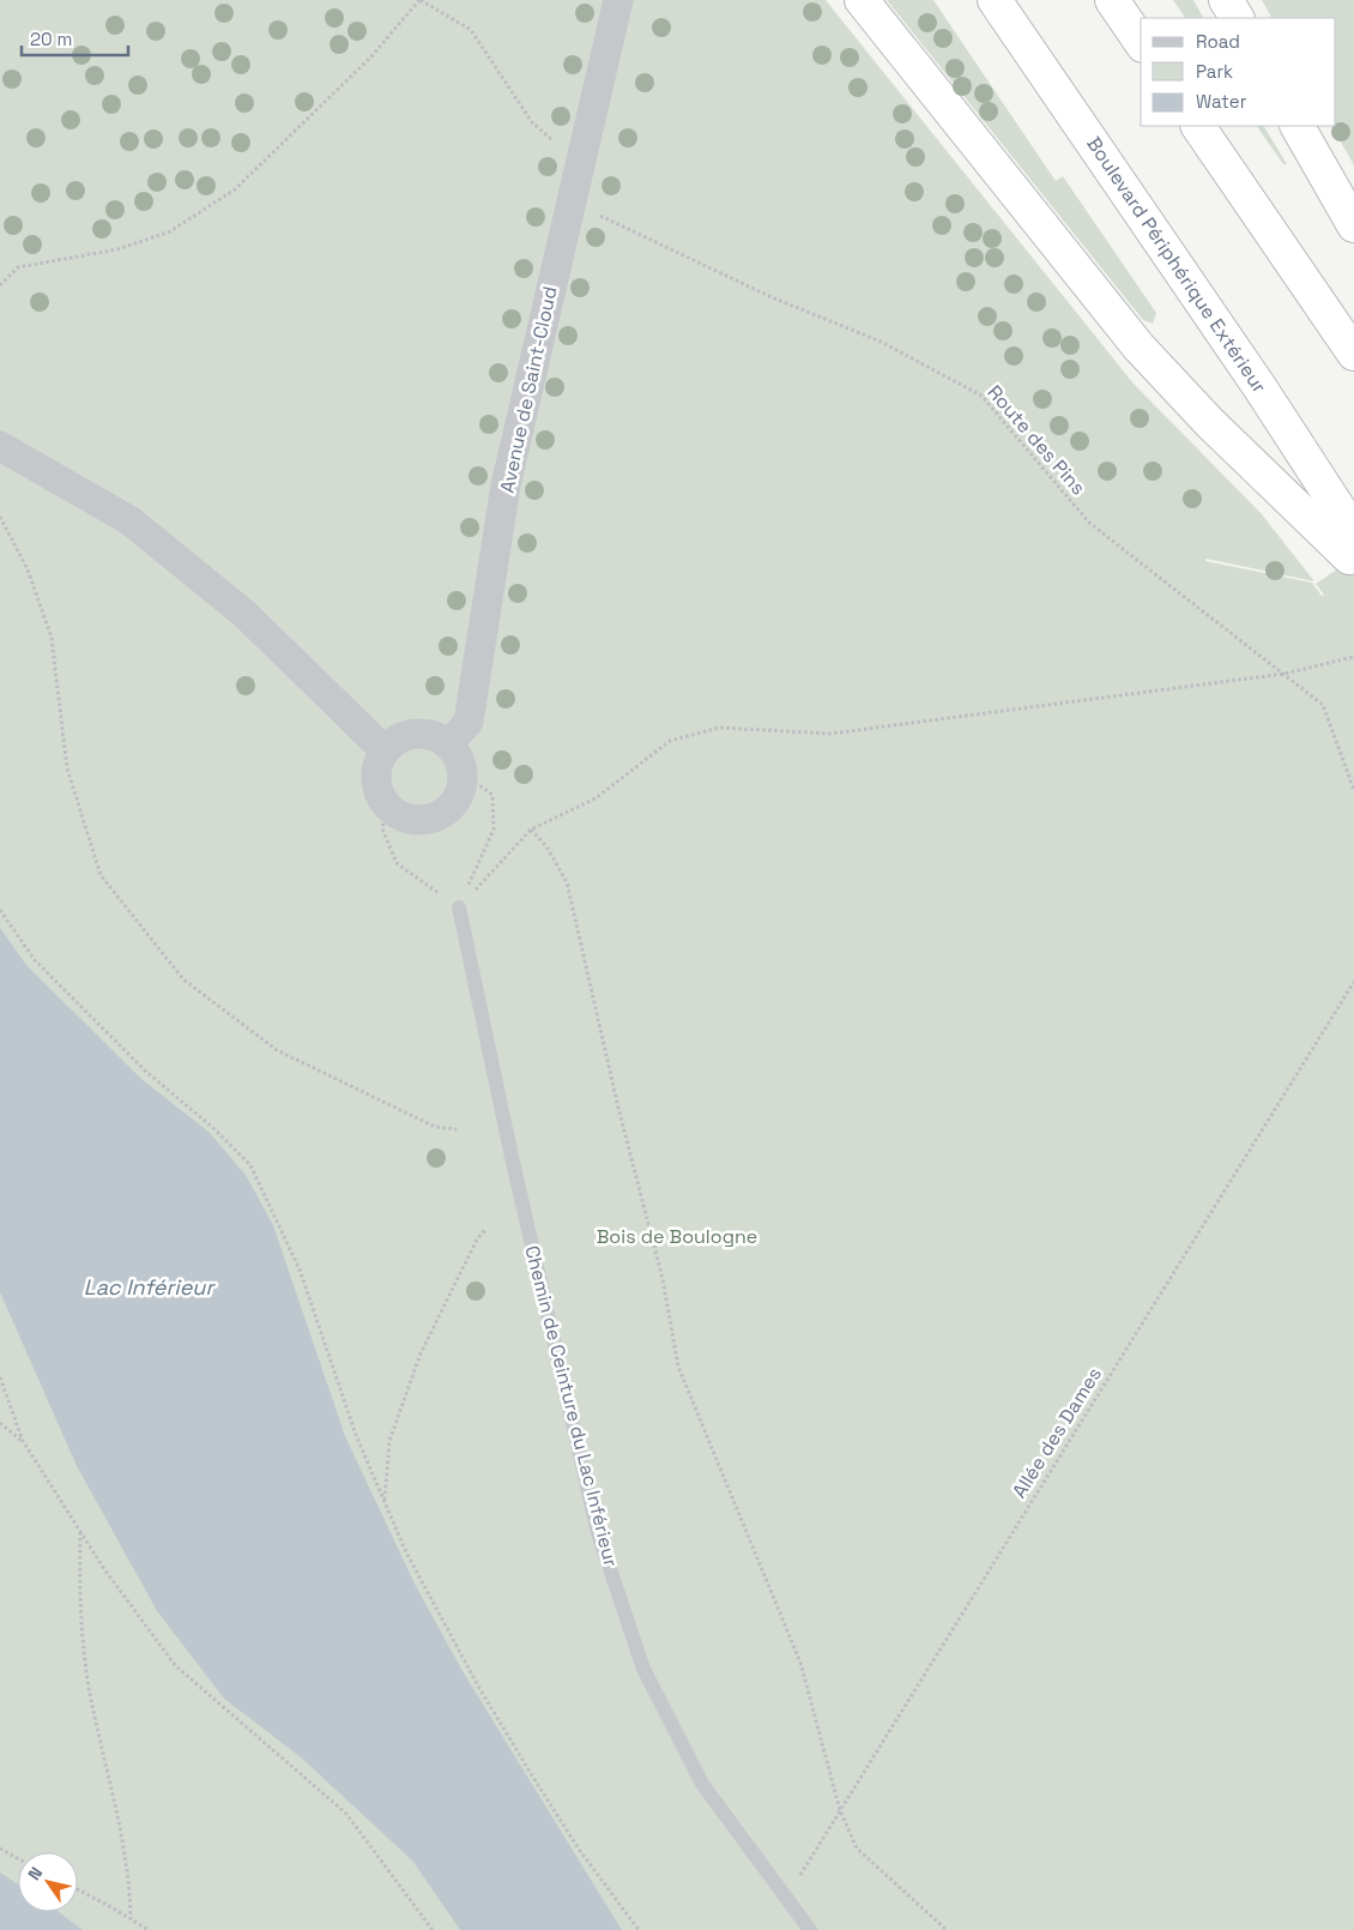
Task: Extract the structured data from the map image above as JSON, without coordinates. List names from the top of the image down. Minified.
{"streets":{"highway":["Boulevard Périphérique Extérieur"],"street":["Avenue de Saint-Cloud"],"lane":["Chemin de Ceinture du Lac Inférieur"],"path":["Route des Pins","Allée des Dames"]},"crossings":[["Avenue de Saint-Cloud","Route des Pins"],["Chemin de Ceinture du Lac Inférieur","Allée des Dames"]],"water":["Lac Inférieur"],"parks":["Bois de Boulogne"],"legend":["Road","Park","Water"],"scale_bar":"20 m","north":"top left"}
